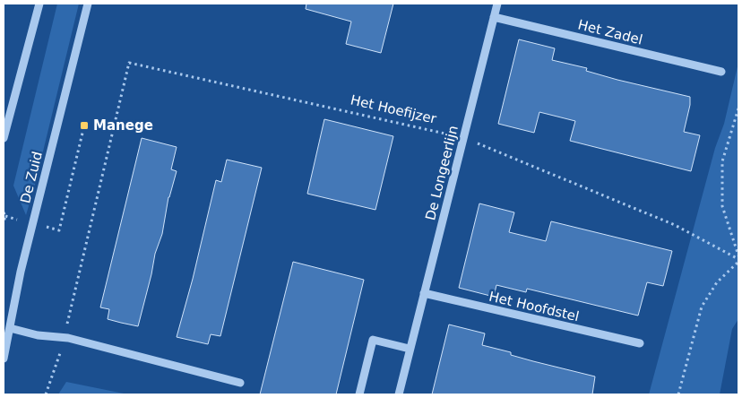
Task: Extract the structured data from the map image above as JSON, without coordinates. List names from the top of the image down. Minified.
{"streets":{"street":["Het Zadel","De Longeerlijn","De Zuid","Het Hoofdstel"],"path":["Het Hoefijzer"]},"crossings":[["Het Zadel","De Longeerlijn"],["Het Hoefijzer","De Longeerlijn"],["De Longeerlijn","Het Hoofdstel"]],"places":{"transit":["Manege"]}}
